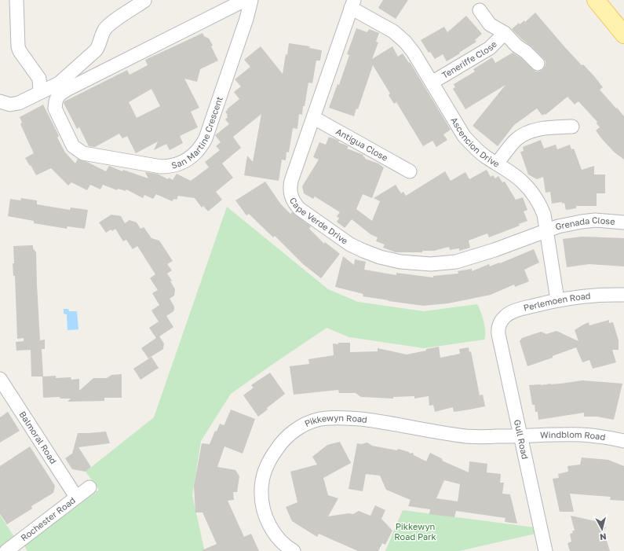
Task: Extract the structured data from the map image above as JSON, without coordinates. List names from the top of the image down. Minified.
{"streets":{"street":["Teneriffe Close","San Martine Crescent","Ascencion Drive","Antigua Close","Cape Verde Drive","Grenada Close","Perlemoen Road","Pikkewyn Road","Windblom Road","Balmoral Road","Gull Road","Rochester Road"]},"crossings":[["Teneriffe Close","Ascencion Drive"],["Ascencion Drive","Cape Verde Drive"],["Ascencion Drive","Grenada Close"],["Ascencion Drive","Perlemoen Road"],["Antigua Close","Cape Verde Drive"],["Cape Verde Drive","Grenada Close"],["Perlemoen Road","Gull Road"],["Pikkewyn Road","Windblom Road"],["Pikkewyn Road","Gull Road"],["Windblom Road","Gull Road"],["Balmoral Road","Rochester Road"]],"parks":["Pikkewyn Road Park"],"north":"bottom"}
